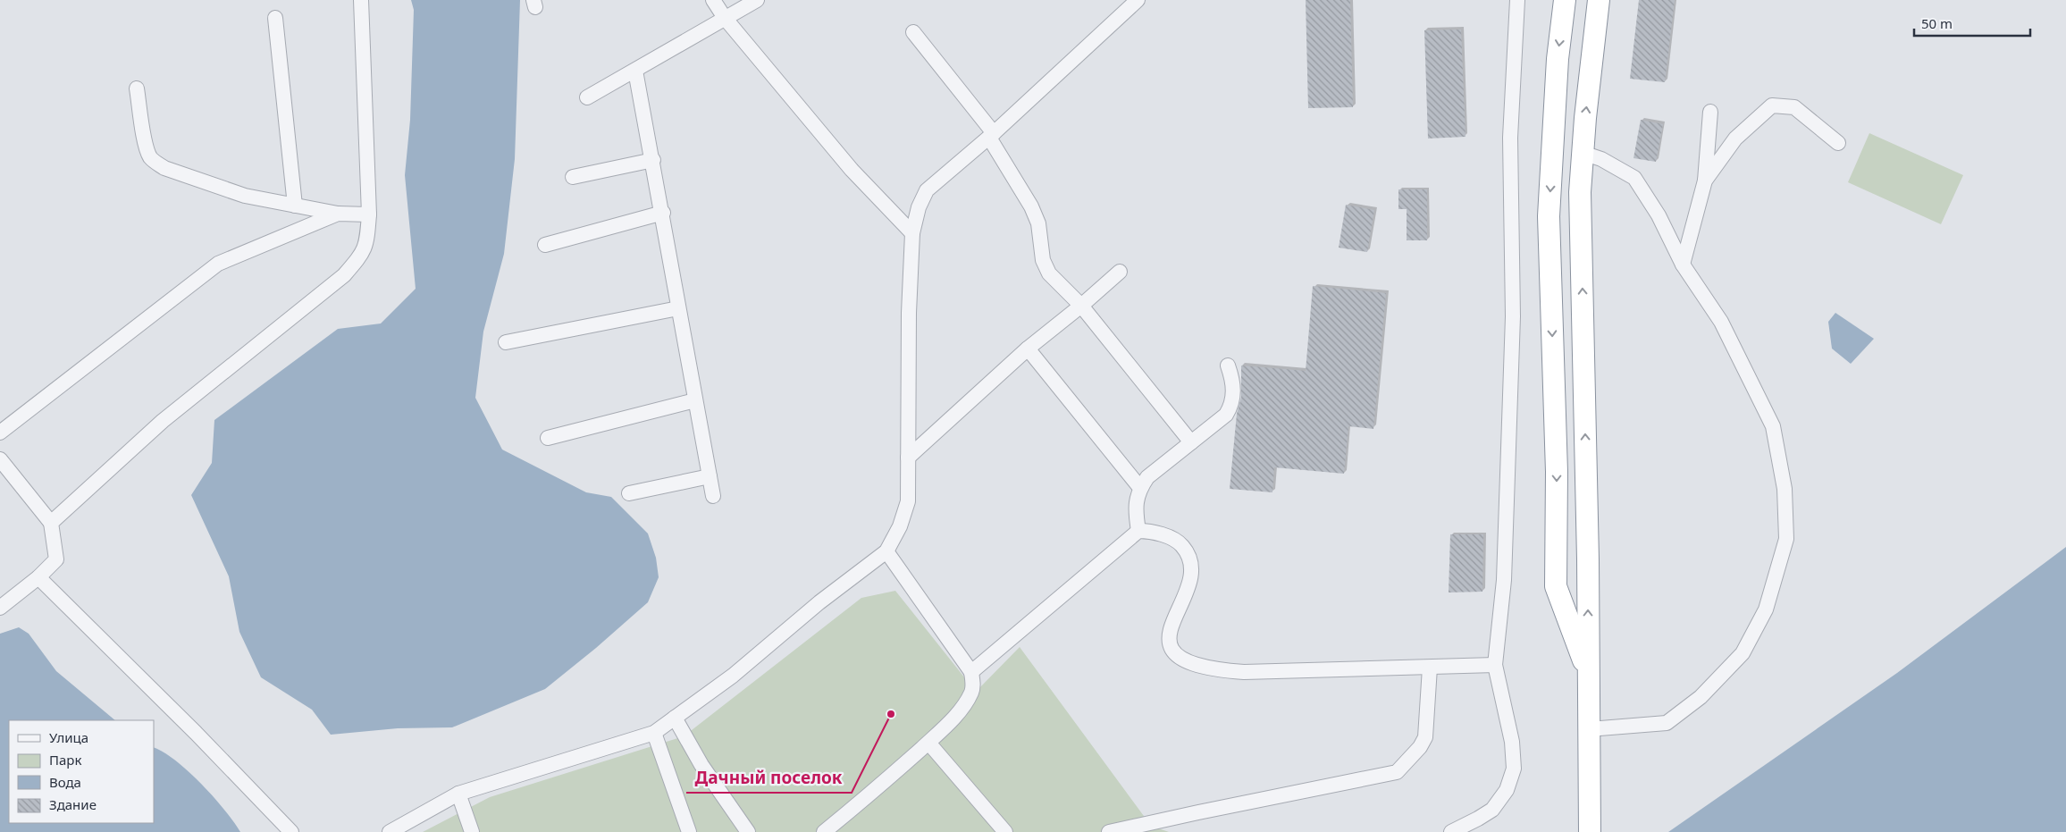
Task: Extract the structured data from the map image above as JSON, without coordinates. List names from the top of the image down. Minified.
{"places":["Дачный поселок"],"legend":["Улица","Парк","Вода","Здание"],"scale_bar":"50 m"}
